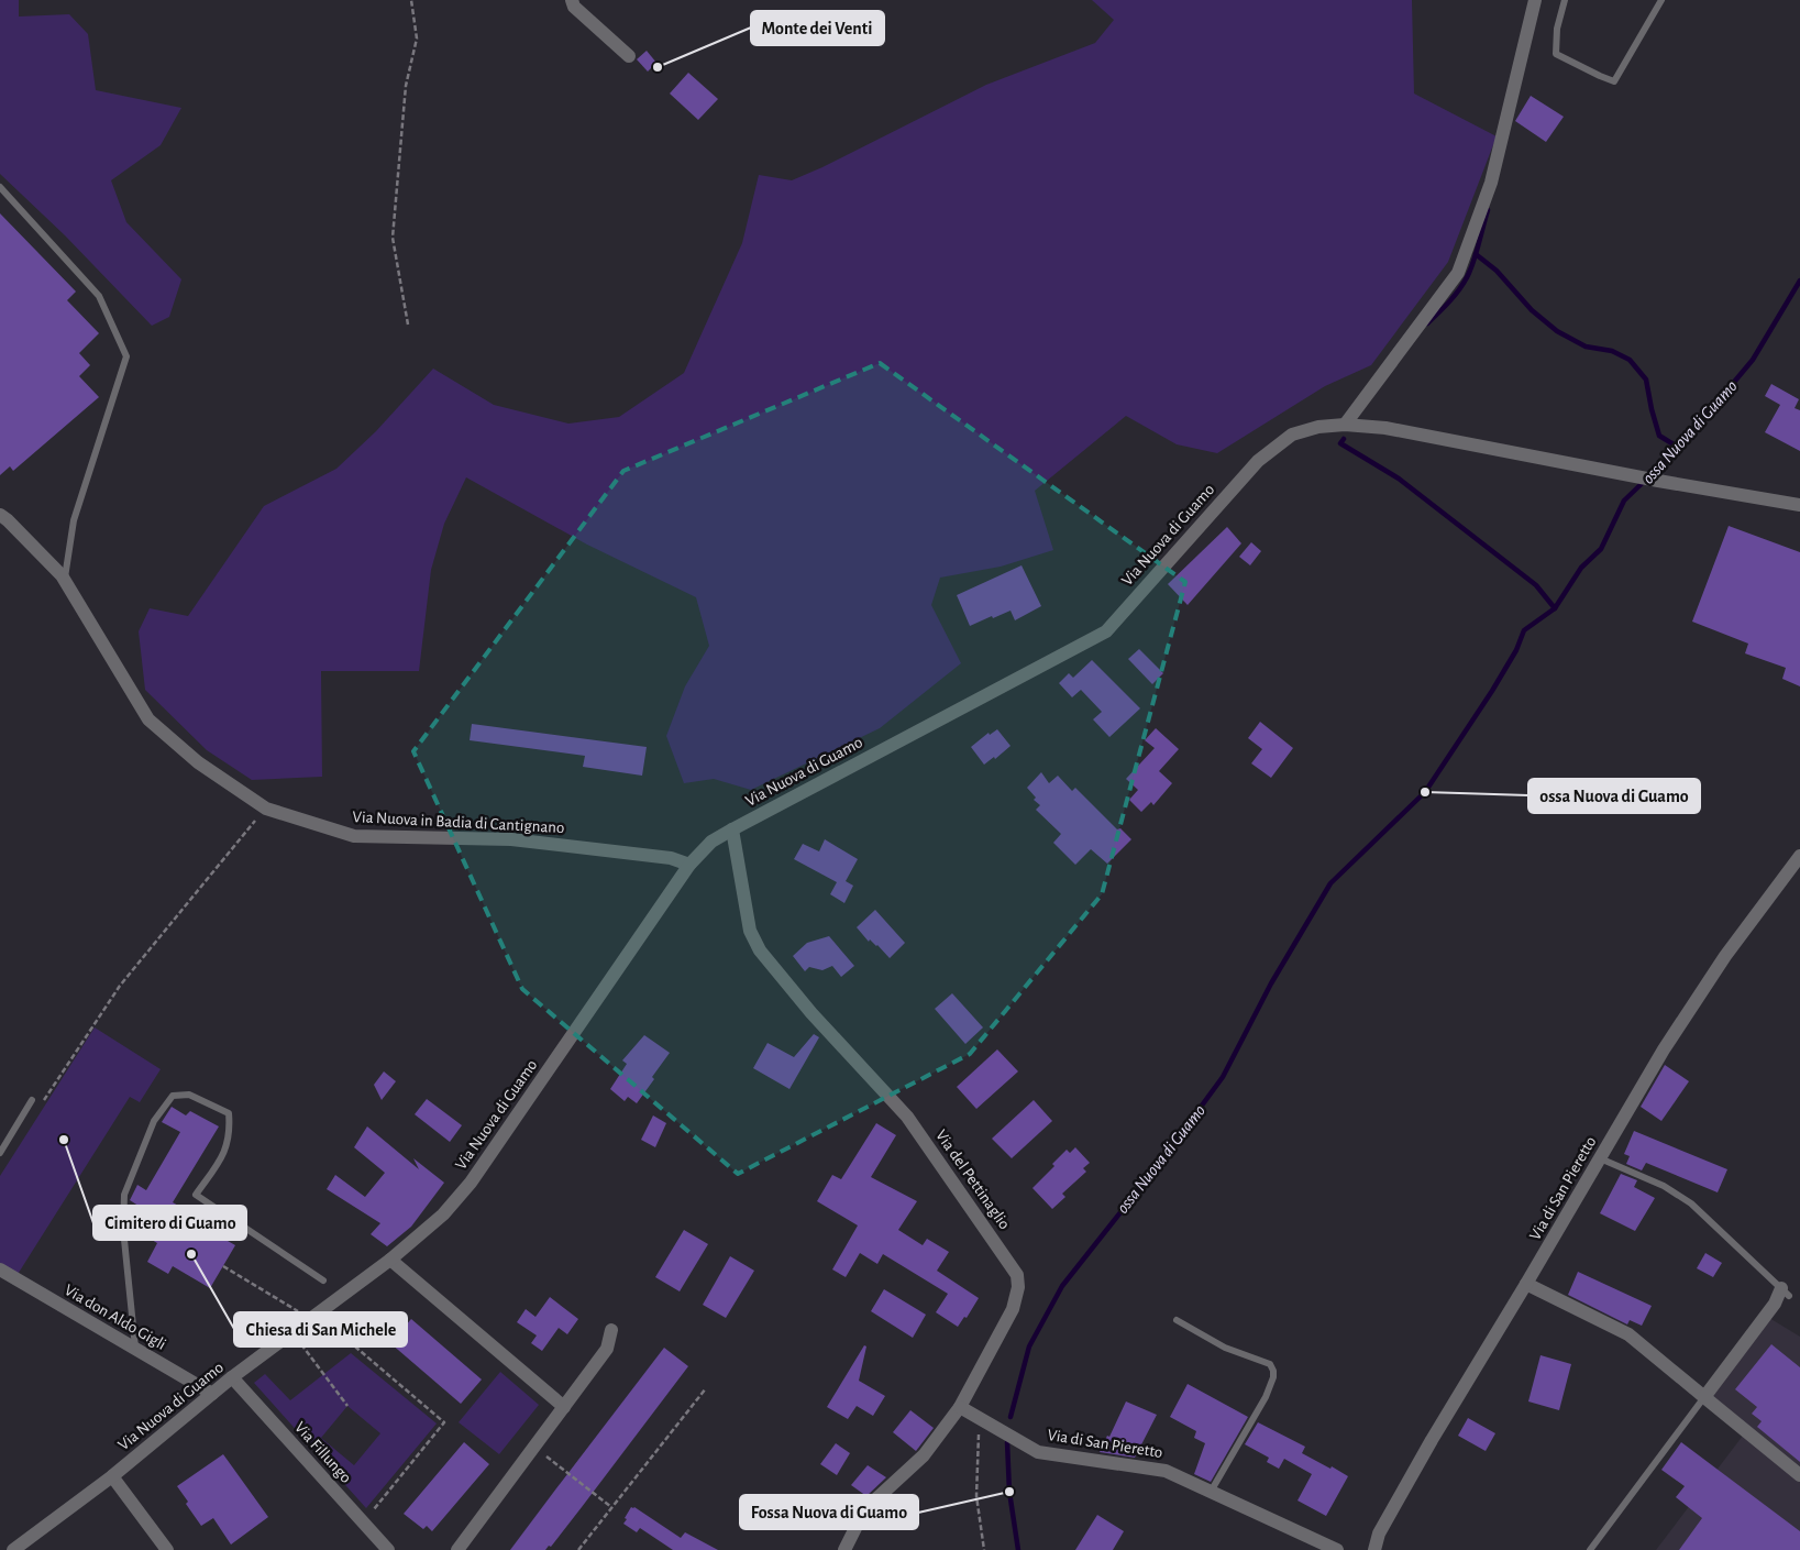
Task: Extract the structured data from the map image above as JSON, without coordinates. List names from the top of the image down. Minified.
{"streets":{"street":["Via Nuova di Guamo","Via Nuova in Badia di Cantignano","Via del Pettinaglio","Via di San Pieretto","Via don Aldo Gigli","Via Fillungo"]},"crossings":[["Via Nuova di Guamo","Via Nuova in Badia di Cantignano"],["Via Nuova di Guamo","Via del Pettinaglio"],["Via Nuova di Guamo","Via don Aldo Gigli"],["Via Nuova di Guamo","Via Fillungo"],["Via del Pettinaglio","Via di San Pieretto"]],"water":["ossa Nuova di Guamo"],"places":["Monte dei Venti","ossa Nuova di Guamo","Cimitero di Guamo","Chiesa di San Michele","Fossa Nuova di Guamo"]}
